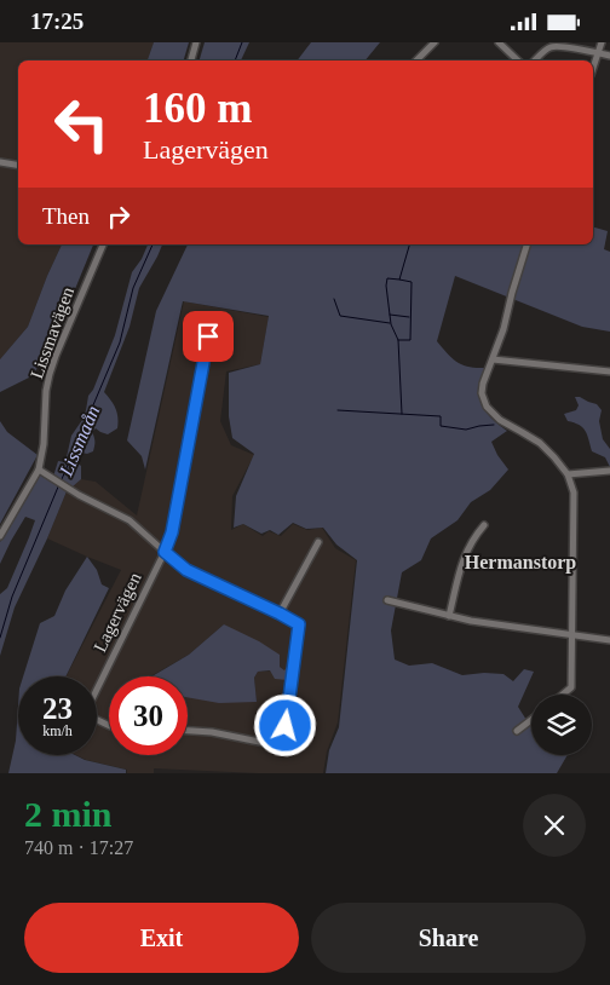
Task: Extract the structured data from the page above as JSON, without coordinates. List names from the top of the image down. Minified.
{"streets":{"street":["Lissmavägen","Lagervägen"]},"districts":["Hermanstorp"],"water":["Lissmaån"],"page":{"status":"17:25","turn":["160 m","Lagervägen"],"then":"Then","speed":"23 km/h","limit":"30","heading":["2 min","740 m · 17:27"],"buttons":["Exit","Share"]}}
